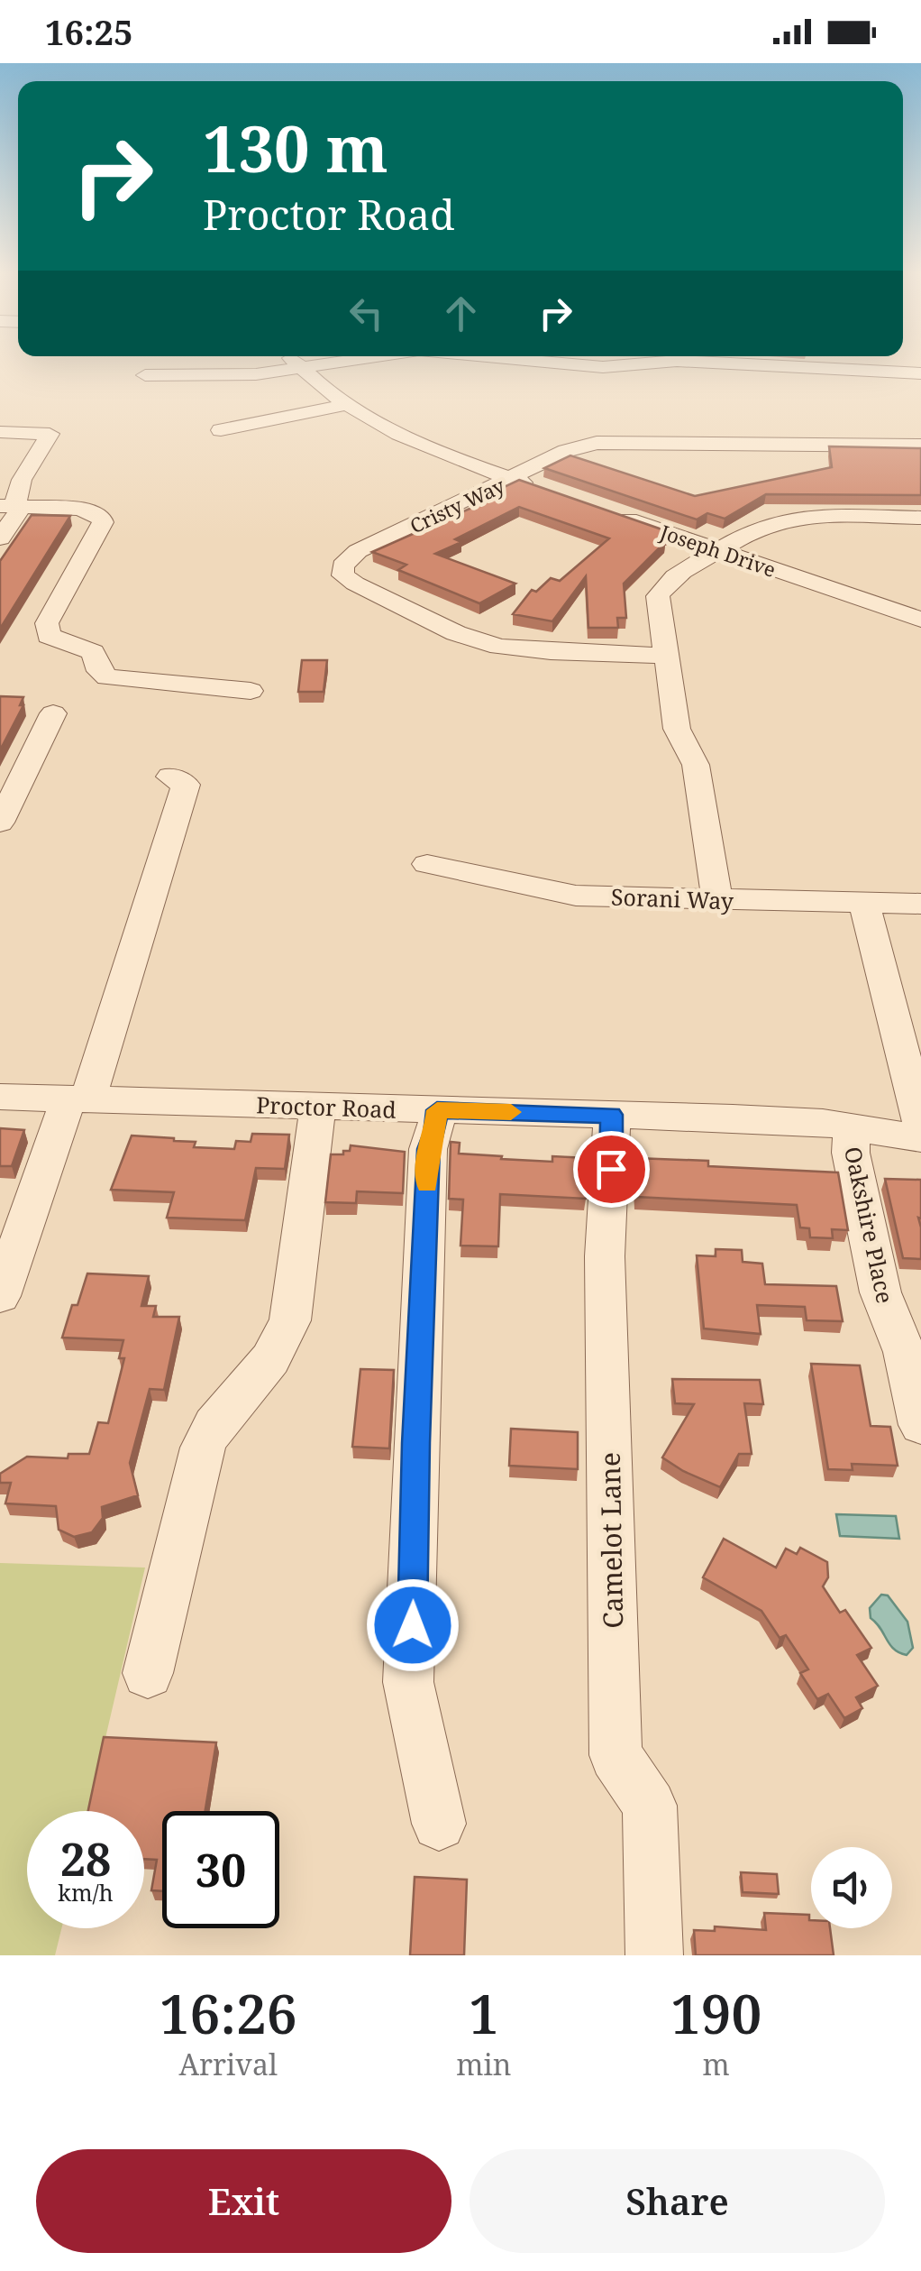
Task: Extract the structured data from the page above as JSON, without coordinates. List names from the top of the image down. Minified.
{"streets":{"street":["Cristy Way","Joseph Drive","Sorani Way","Proctor Road","Oakshire Place","Camelot Lane"]},"crossings":[["Proctor Road","Oakshire Place"],["Proctor Road","Camelot Lane"]],"page":{"status":"16:25","turn":["130 m","Proctor Road"],"speed":"28 km/h","limit":"30","eta":["16:26","Arrival","1","min","190","m"],"buttons":["Exit","Share"]}}
